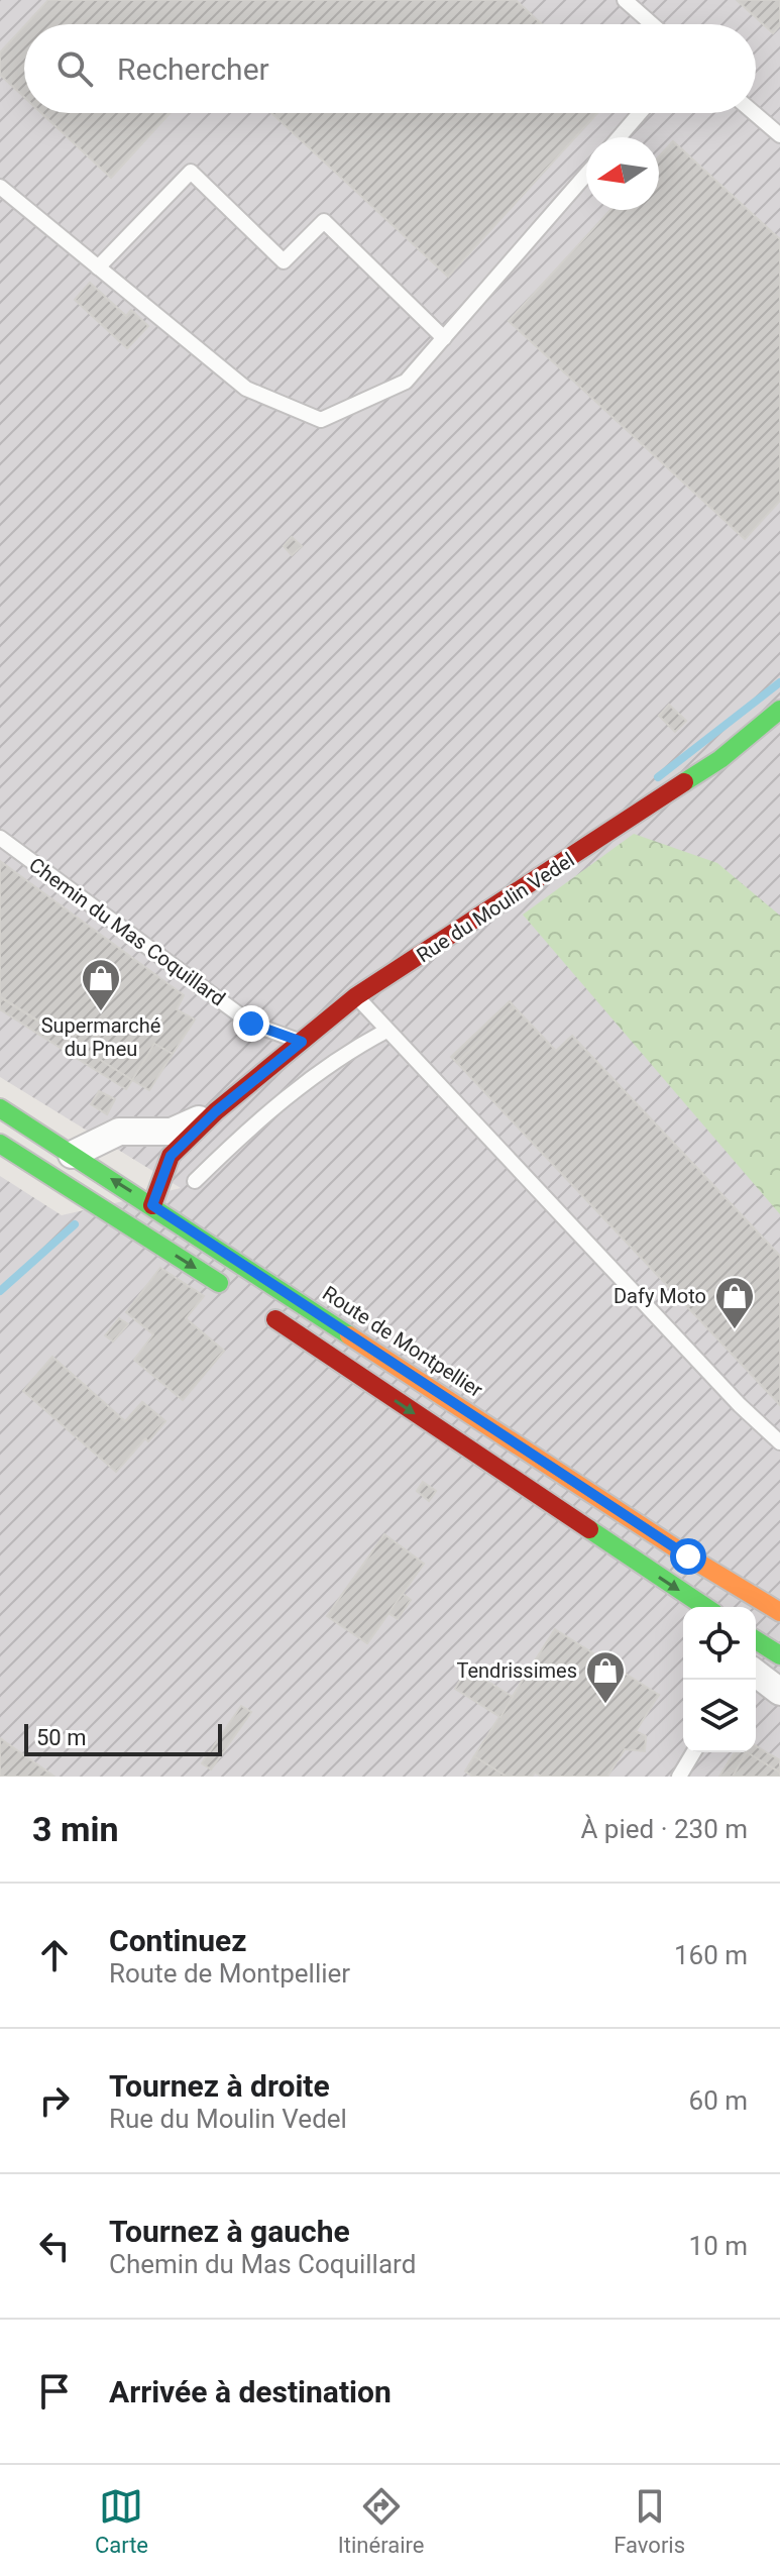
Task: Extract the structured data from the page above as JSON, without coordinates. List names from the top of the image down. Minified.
{"streets":{"main road":["Rue du Moulin Vedel","Route de Montpellier"],"lane":["Chemin du Mas Coquillard"]},"crossings":[["Rue du Moulin Vedel","Chemin du Mas Coquillard"],["Rue du Moulin Vedel","Route de Montpellier"]],"places":{"shop":["Supermarché du Pneu","Dafy Moto","Tendrissimes"]},"scale_bar":"50 m","north":"left","page":{"search":"Rechercher","scale":"50 m","heading":["3 min","À pied · 230 m"],"list":[["Continuez","Route de Montpellier","160 m"],["Tournez à droite","Rue du Moulin Vedel","60 m"],["Tournez à gauche","Chemin du Mas Coquillard","10 m"],"Arrivée à destination"],"nav":["Carte","Itinéraire","Favoris"]}}
